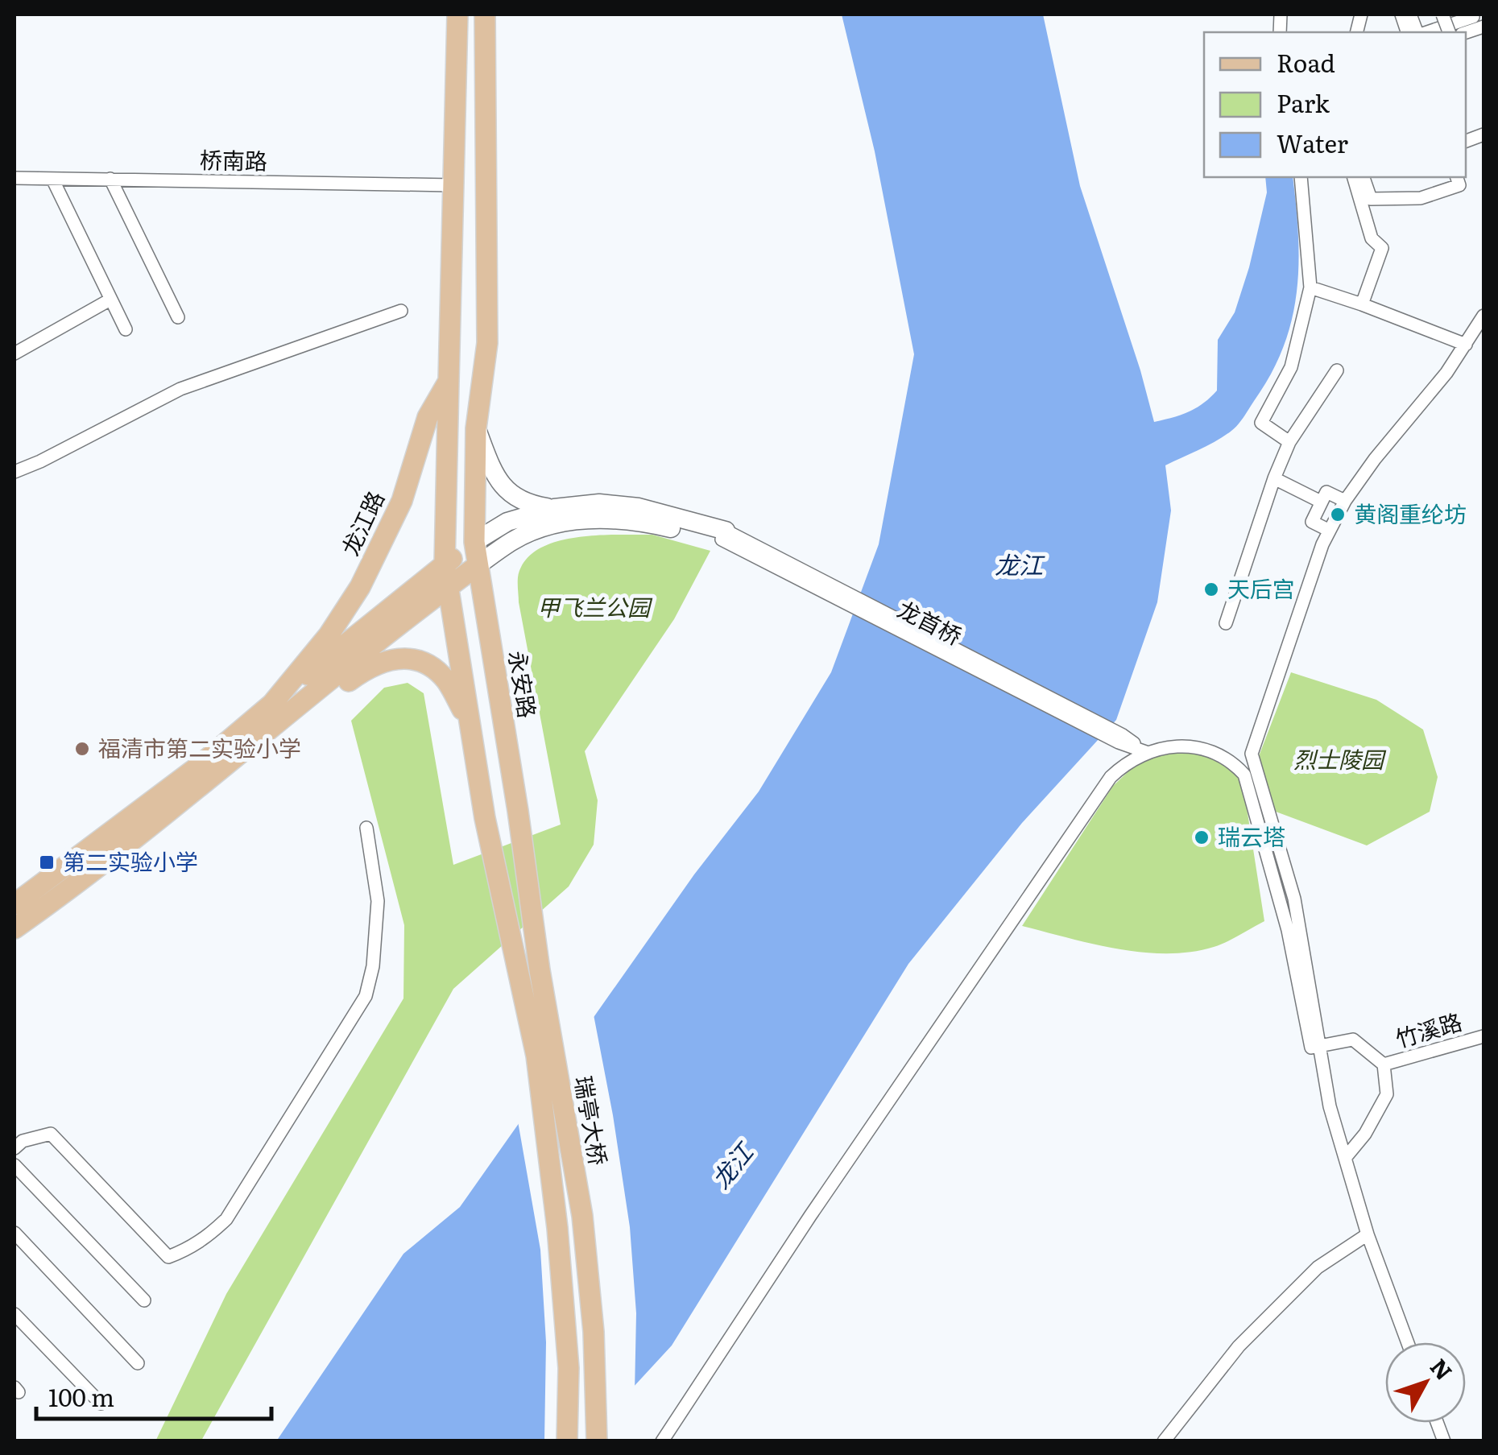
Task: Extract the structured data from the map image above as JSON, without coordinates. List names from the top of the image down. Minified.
{"streets":{"main road":["龙江路","永安路","瑞亭大桥"],"street":["桥南路","龙首桥","竹溪路"]},"crossings":[["桥南路","龙江路"],["永安路","瑞亭大桥"]],"water":["龙江"],"parks":["甲飞兰公园","烈士陵园"],"places":{"other":["黄阁重纶坊","天后宫","福清市第二实验小学","瑞云塔"],"transit":["第二实验小学"]},"legend":["Road","Park","Water"],"scale_bar":"100 m","north":"top right"}
